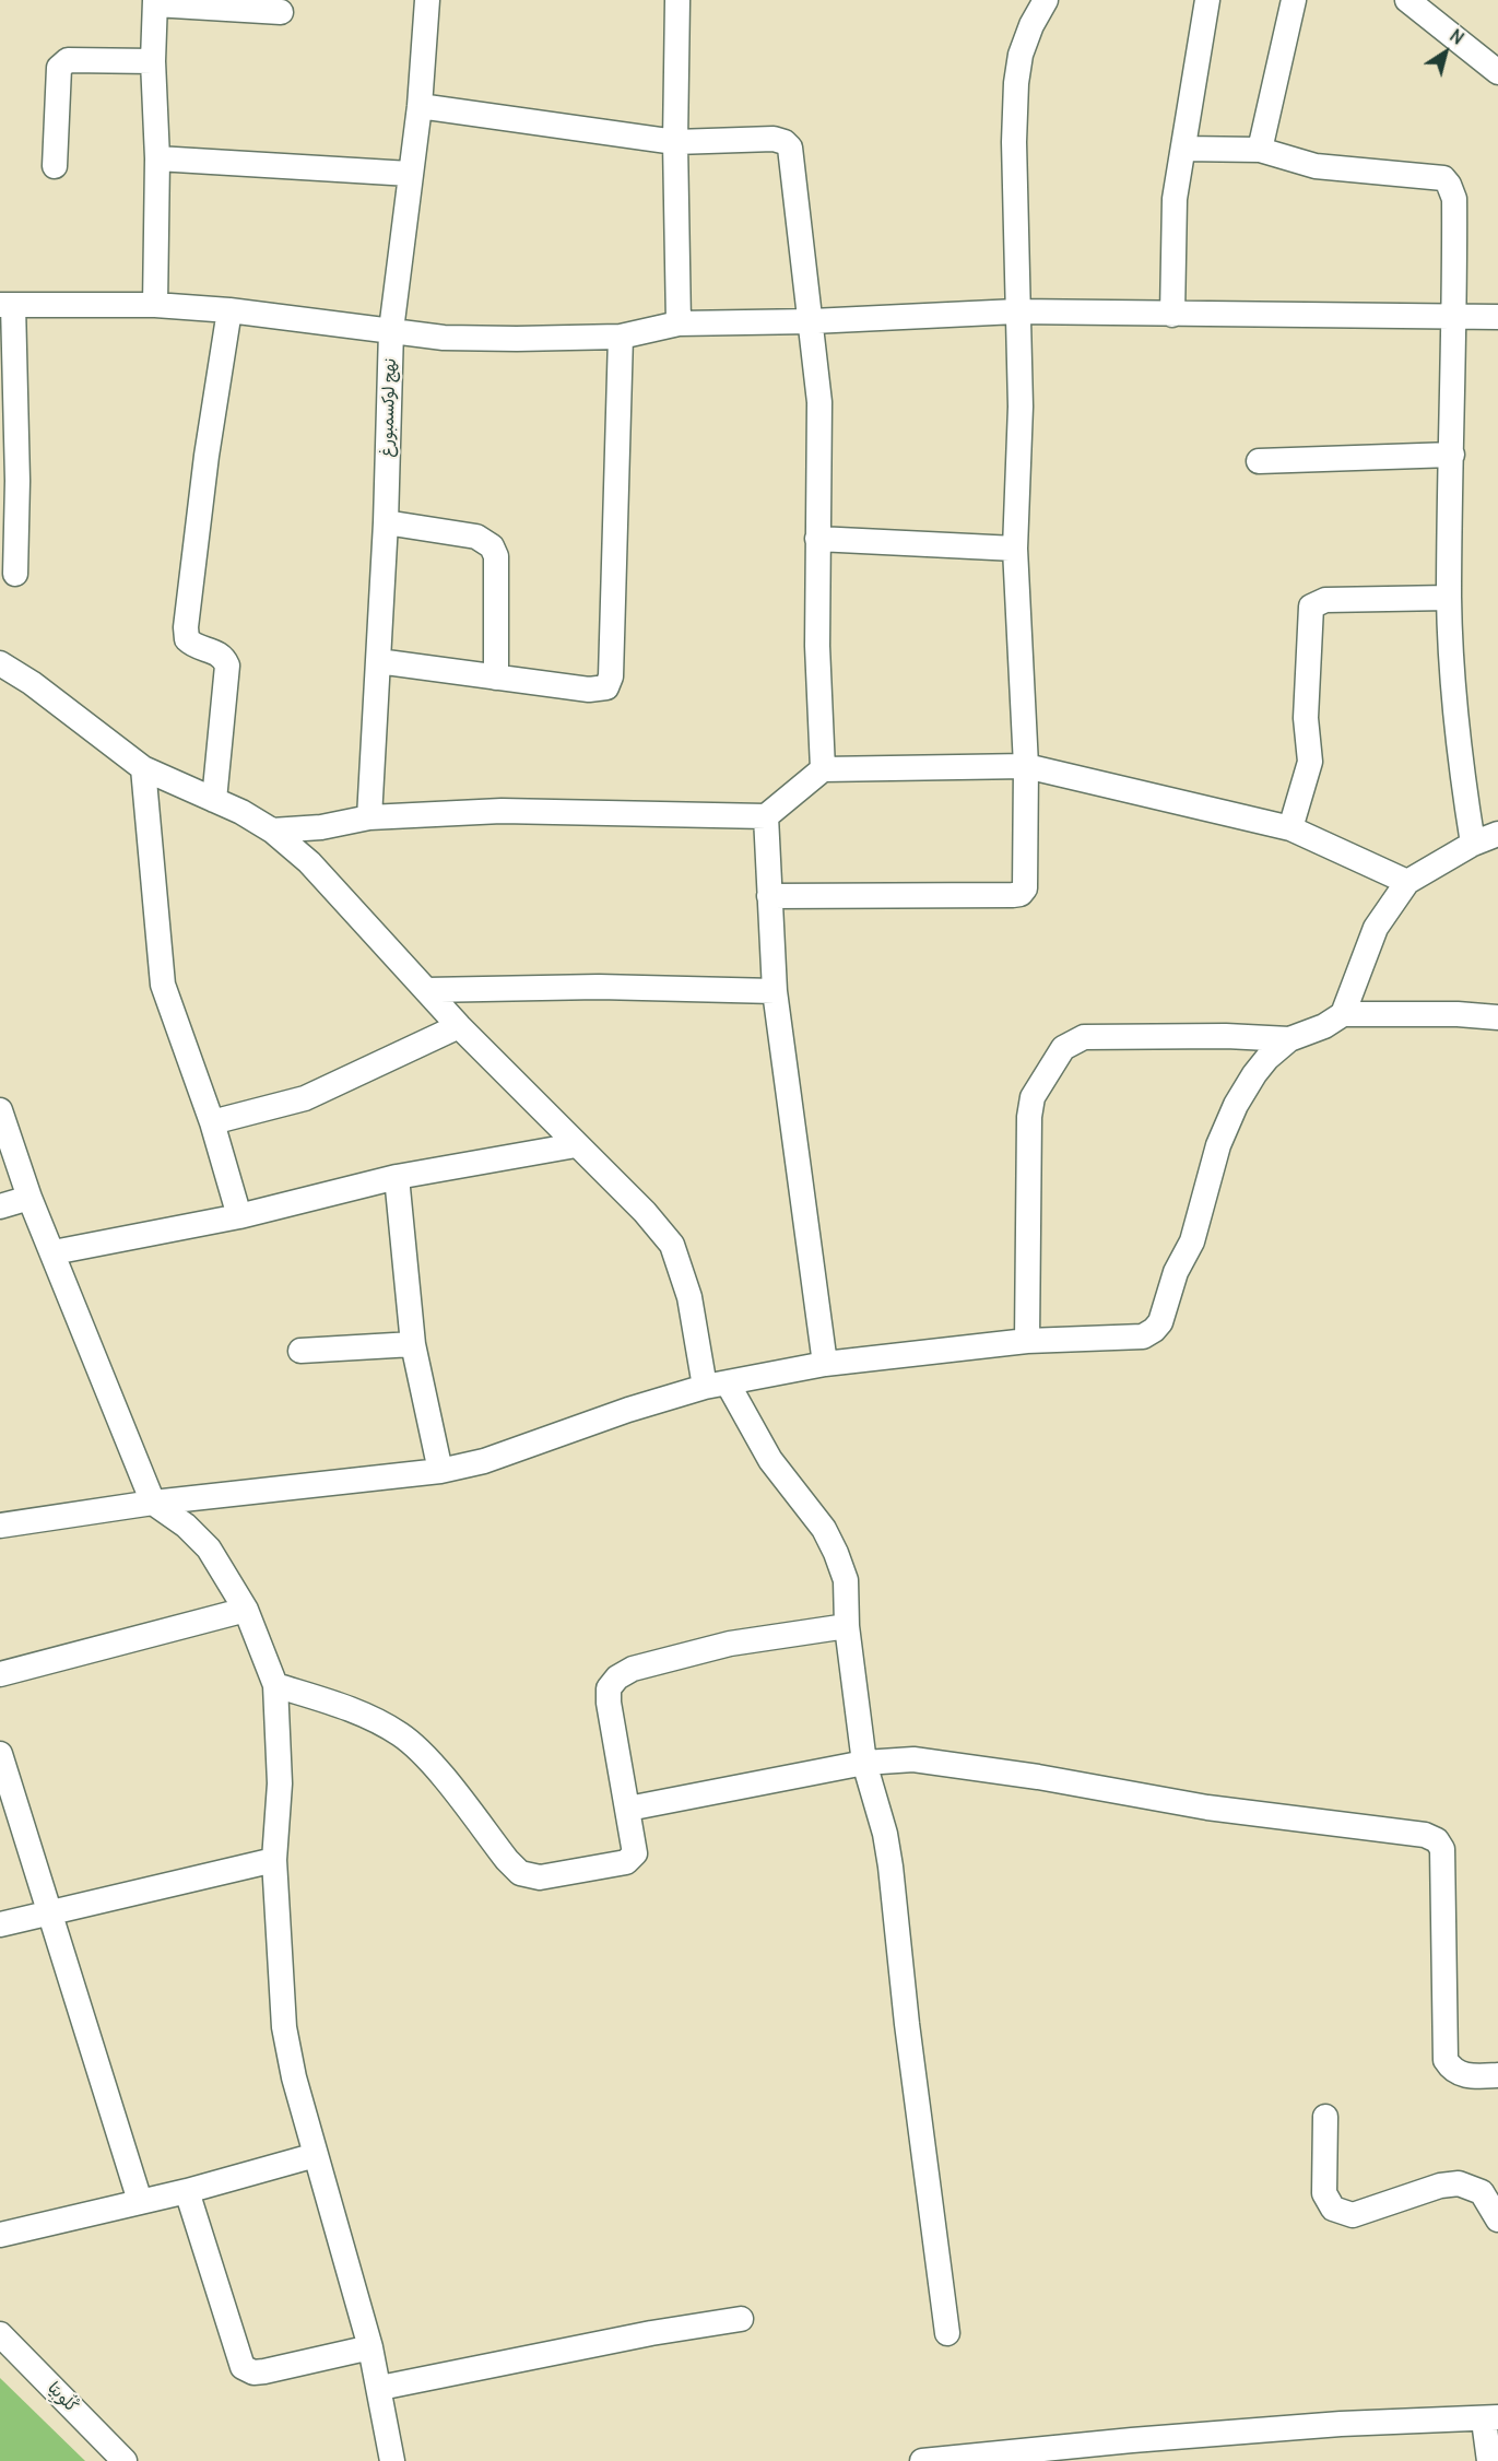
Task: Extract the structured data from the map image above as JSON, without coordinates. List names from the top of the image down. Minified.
{"streets":{"street":["نهج لوكسمبورغ","كْلُوبِيَا"]},"north":"top right"}
